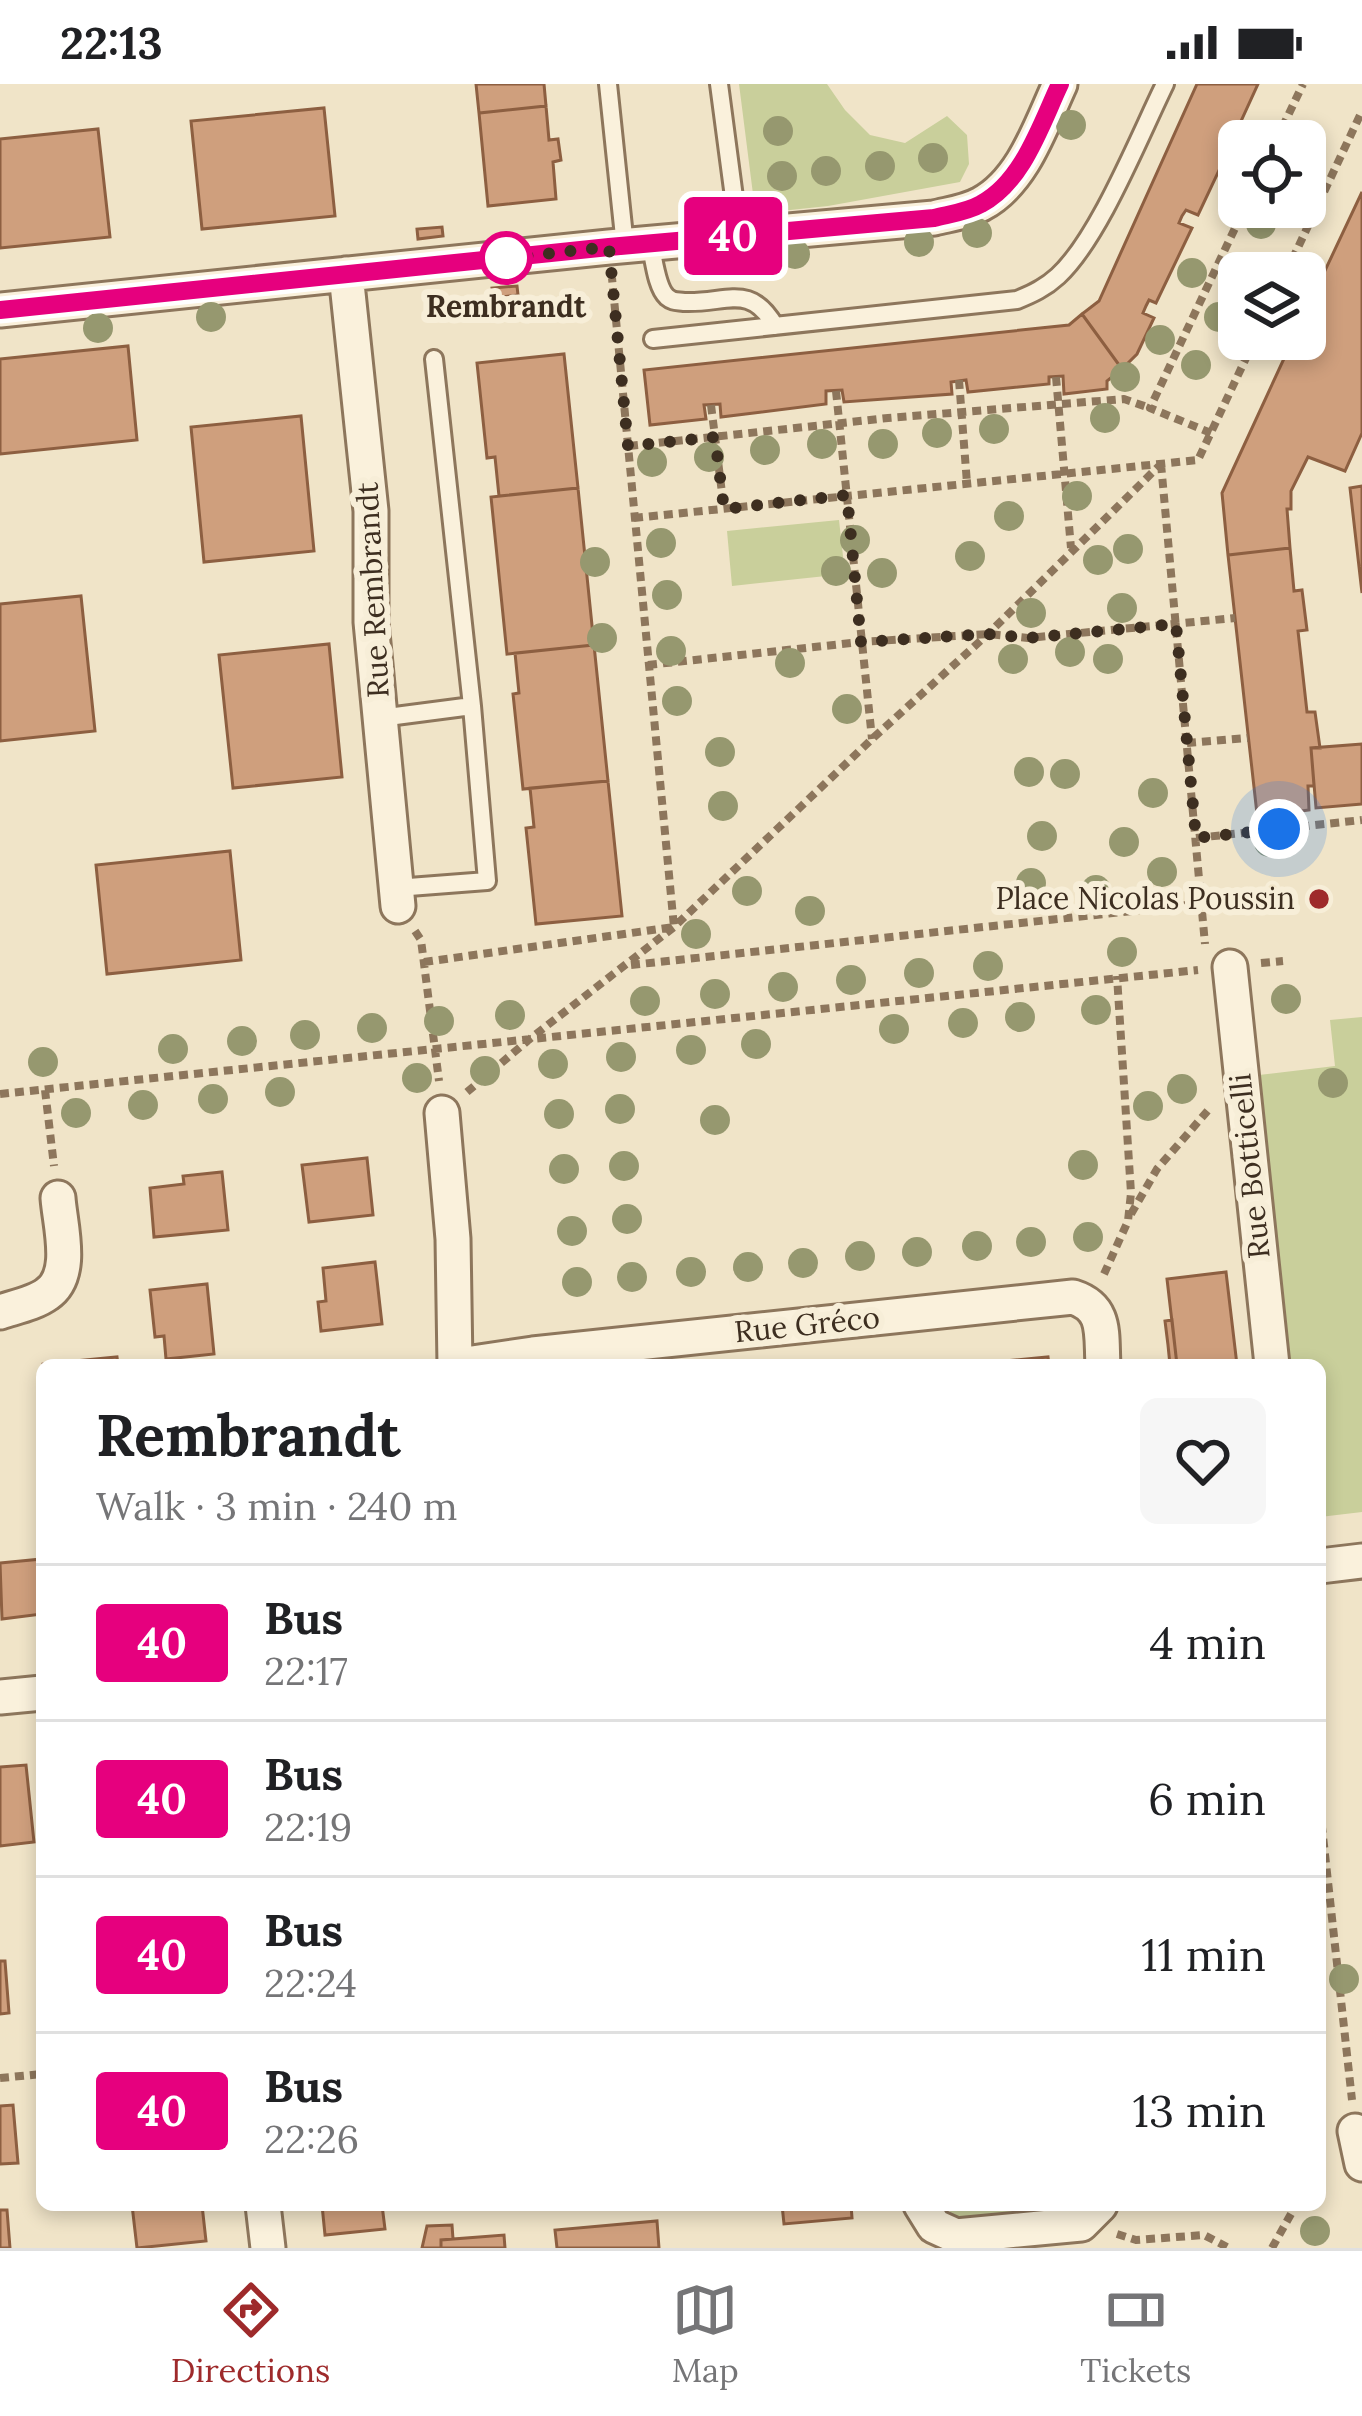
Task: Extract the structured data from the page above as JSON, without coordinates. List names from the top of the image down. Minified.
{"streets":{"street":["Rue Rembrandt","Rue Botticelli","Rue Gréco"]},"places":["Rembrandt","Place Nicolas Poussin"],"lines":["bus line 40"],"page":{"status":"22:13","on_map":"40","heading":["Rembrandt","Walk · 3 min · 240 m"],"list":[{"mark":"40","name":"Bus","note":"22:17","value":"4 min"},{"mark":"40","name":"Bus","note":"22:19","value":"6 min"},{"mark":"40","name":"Bus","note":"22:24","value":"11 min"},{"mark":"40","name":"Bus","note":"22:26","value":"13 min"}],"tabs":["Directions","Map","Tickets"]}}
